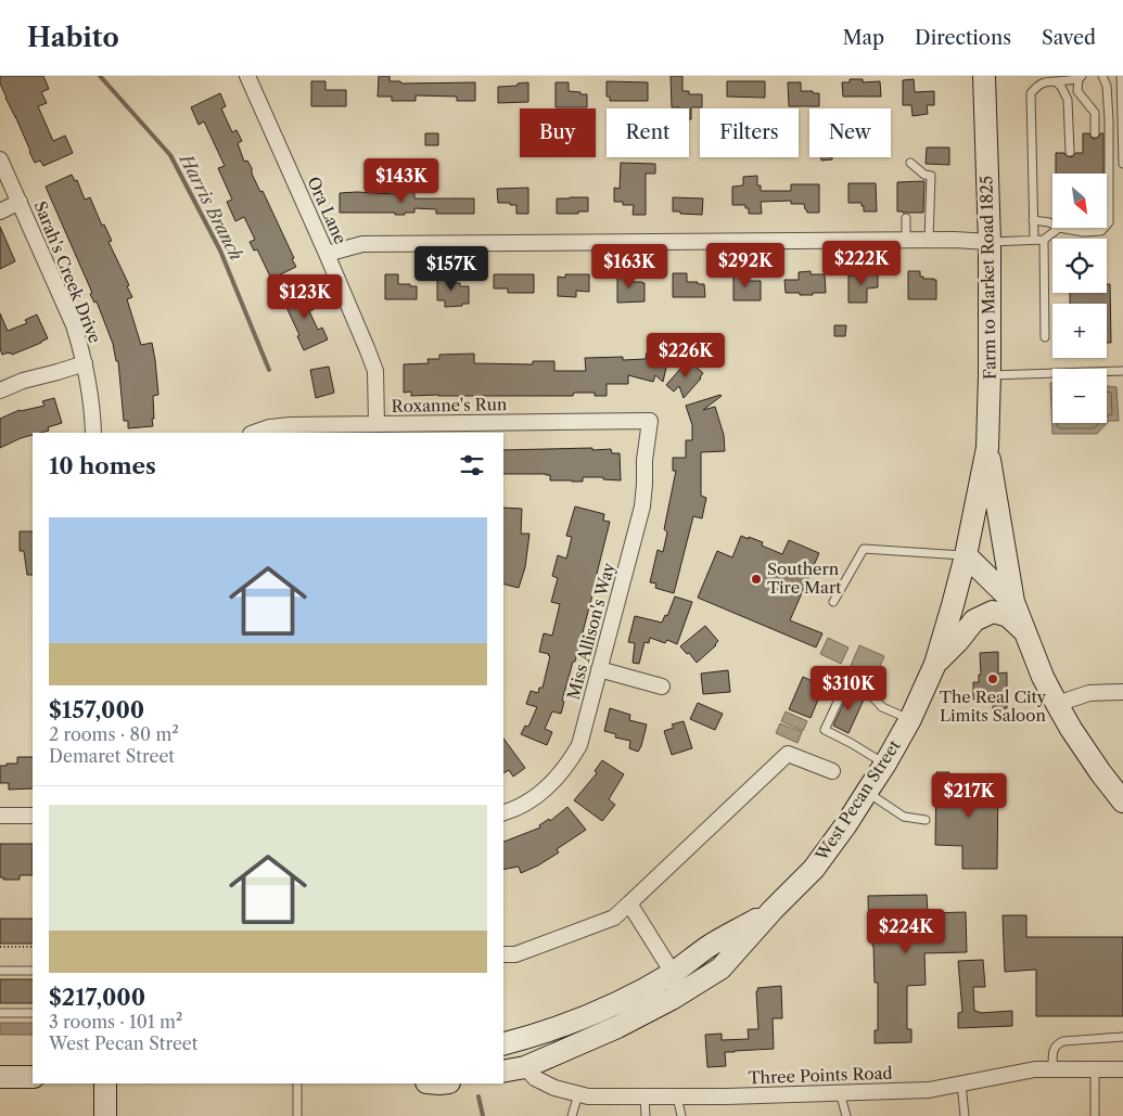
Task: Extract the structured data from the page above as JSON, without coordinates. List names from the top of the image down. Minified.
{"streets":{"main road":["Farm to Market Road 1825","West Pecan Street"],"street":["Ora Lane","Sarah's Creek Drive","Roxanne's Run","Miss Allison's Way","Three Points Road"]},"crossings":[["Ora Lane","Roxanne's Run"],["Farm to Market Road 1825","West Pecan Street"],["Roxanne's Run","Miss Allison's Way"],["West Pecan Street","Three Points Road"]],"water":["Harris Branch"],"places":["Southern Tire Mart","The Real City Limits Saloon"],"north":"bottom right","page":{"header":"Habito","nav":["Map","Directions","Saved"],"chip":["Buy","Rent","Filters","New"],"price":["$143K","$222K","$292K","$163K","$157K","$123K","$226K","$310K","$217K","$224K"],"map_buttons":["+","−"],"heading":"10 homes","list":[{"name":"$157,000","note":"2 rooms · 80 m² · Demaret Street"},{"name":"$217,000","note":"3 rooms · 101 m² · West Pecan Street"}]}}
